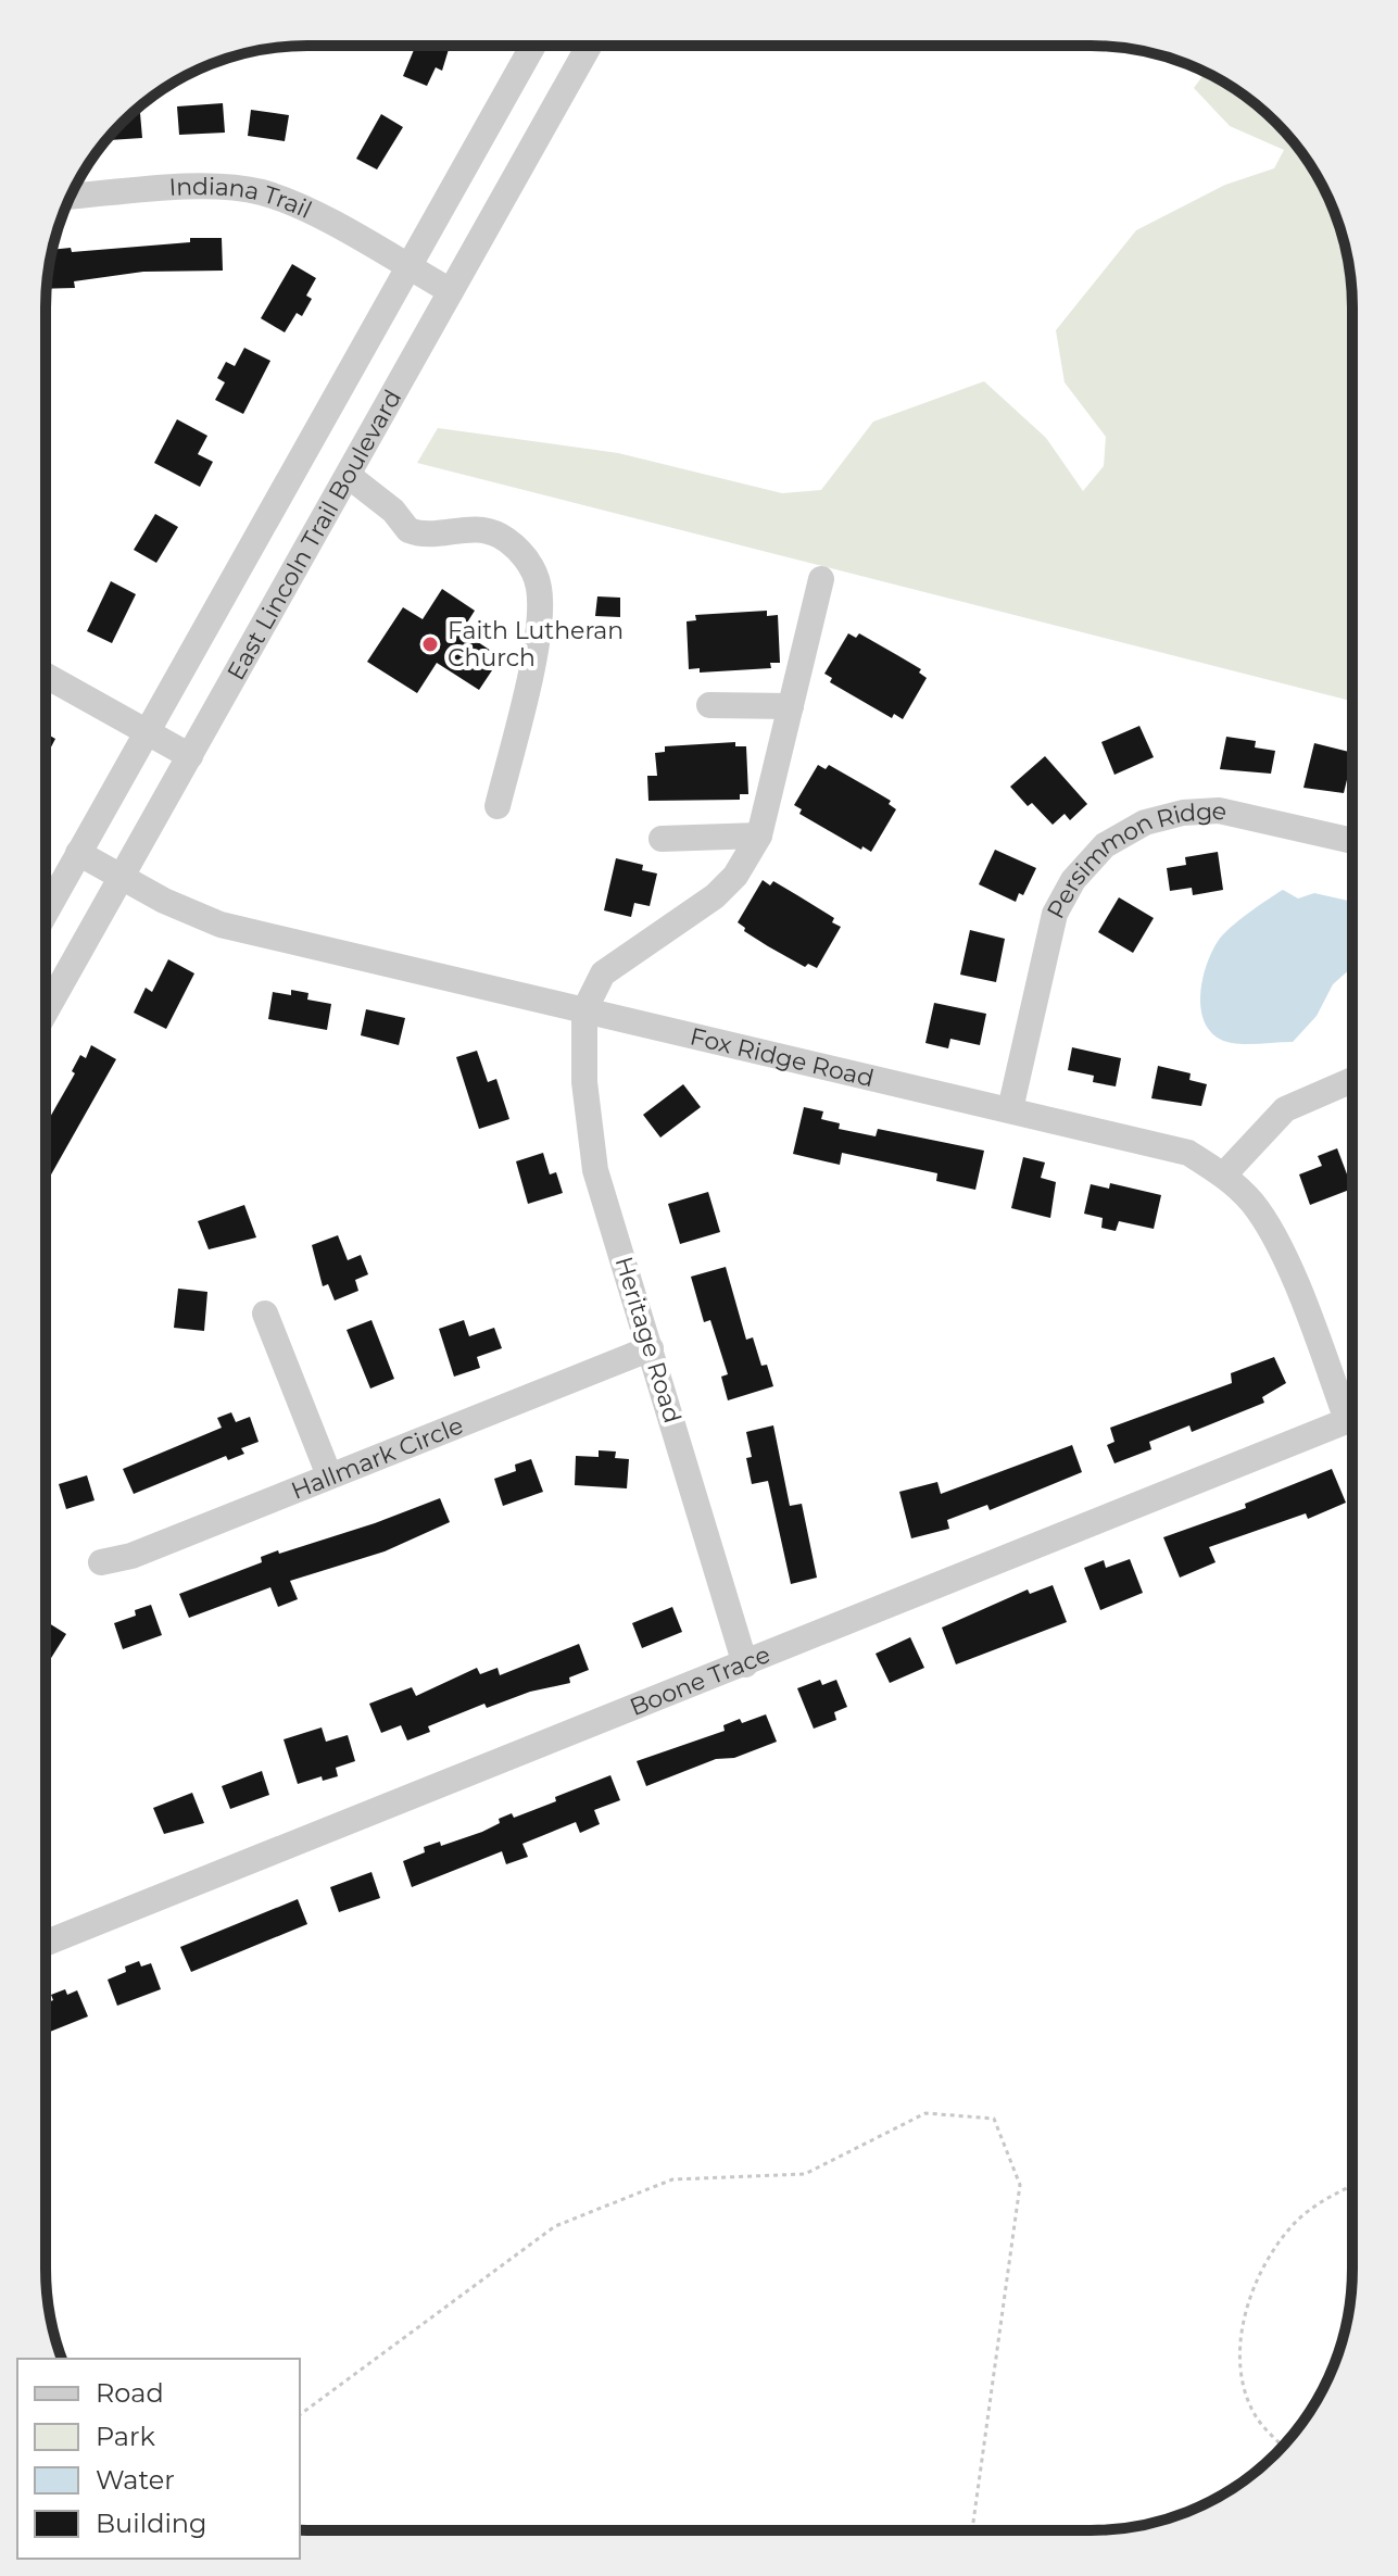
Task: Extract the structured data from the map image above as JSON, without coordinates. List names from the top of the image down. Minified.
{"streets":{"street":["Indiana Trail","East Lincoln Trail Boulevard","Persimmon Ridge","Fox Ridge Road","Heritage Road","Hallmark Circle","Boone Trace"]},"crossings":[["Indiana Trail","East Lincoln Trail Boulevard"],["East Lincoln Trail Boulevard","Fox Ridge Road"],["Persimmon Ridge","Fox Ridge Road"],["Fox Ridge Road","Heritage Road"],["Heritage Road","Hallmark Circle"],["Heritage Road","Boone Trace"]],"places":["Faith Lutheran Church"],"legend":["Road","Park","Water","Building"]}
